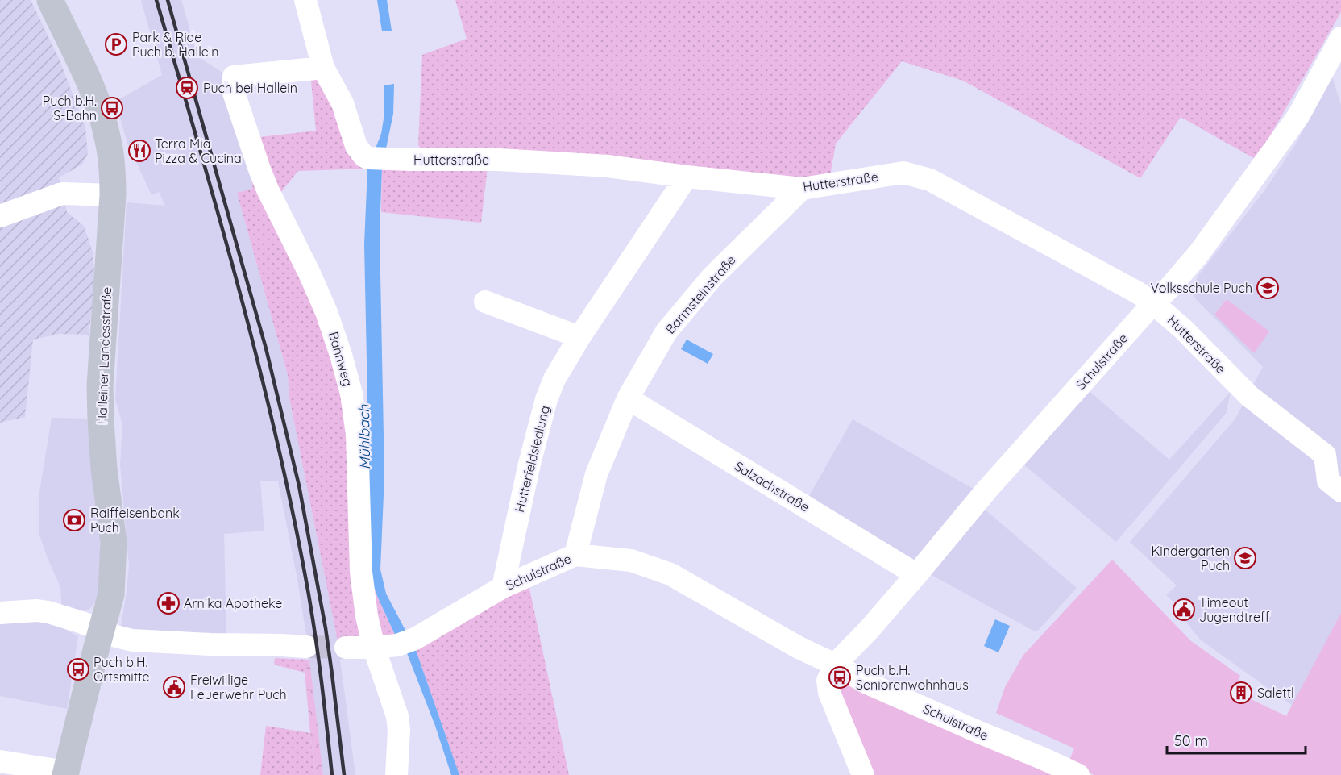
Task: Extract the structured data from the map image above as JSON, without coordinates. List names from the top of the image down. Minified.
{"streets":{"main road":["Halleiner Landesstraße"],"street":["Hutterstraße","Barmsteinstraße","Bahnweg","Schulstraße","Hutterfeldsiedlung","Salzachstraße"]},"crossings":[["Hutterstraße","Barmsteinstraße"],["Hutterstraße","Bahnweg"],["Hutterstraße","Schulstraße"],["Hutterstraße","Hutterfeldsiedlung"],["Barmsteinstraße","Schulstraße"],["Barmsteinstraße","Salzachstraße"],["Bahnweg","Schulstraße"],["Schulstraße","Hutterfeldsiedlung"],["Schulstraße","Salzachstraße"]],"water":["Mühlbach"],"places":{"parking":["Park & Ride Puch b. Hallein"],"station":["Puch bei Hallein"],"bus stop":["Puch b.H. S-Bahn","Puch b.H. Ortsmitte","Puch b.H. Seniorenwohnhaus"],"restaurant":["Terra Mia Pizza & Cucina"],"school or university":["Volksschule Puch","Kindergarten Puch"],"bank":["Raiffeisenbank Puch"],"pharmacy":["Arnika Apotheke"],"public building":["Timeout Jugendtreff","Freiwillige Feuerwehr Puch"],"building":["Salettl"]},"scale_bar":"50 m"}
